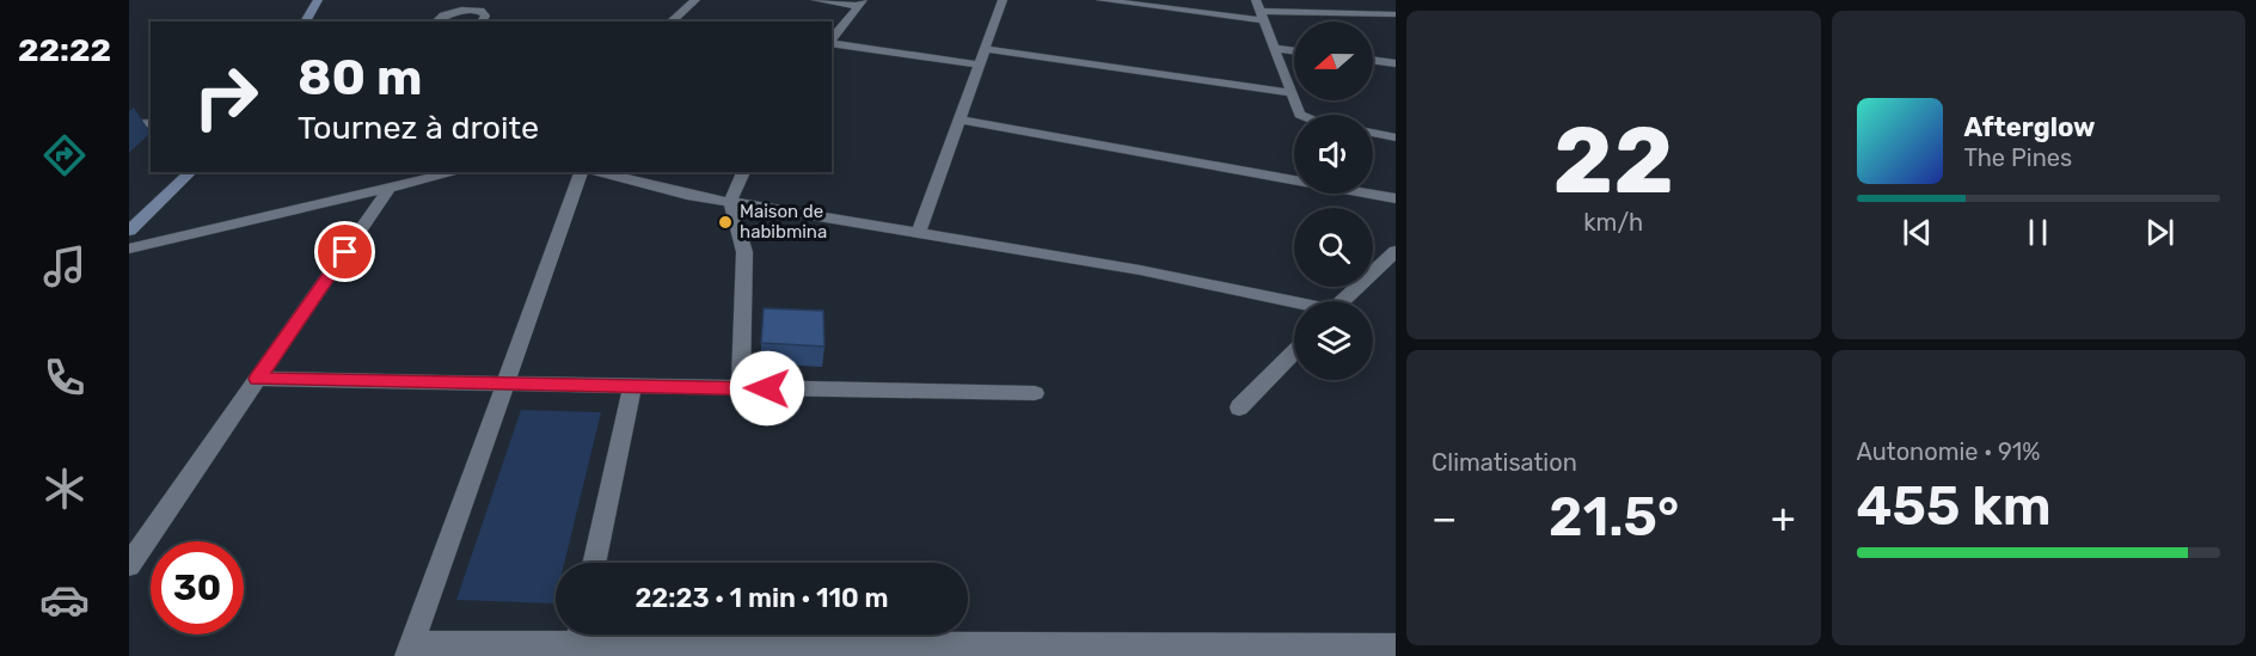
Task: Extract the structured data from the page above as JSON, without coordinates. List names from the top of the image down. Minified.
{"places":["Maison de habibmina"],"north":"left","page":{"tabs":"22:22","tile":[["22","km/h"],"Climatisation",["Autonomie · 91%","455 km"]],"turn":["80 m","Tournez à droite"],"song":["Afterglow","The Pines"],"heat":["−","21.5°","+"],"limit":"30","trip":"22:23 · 1 min · 110 m"}}
